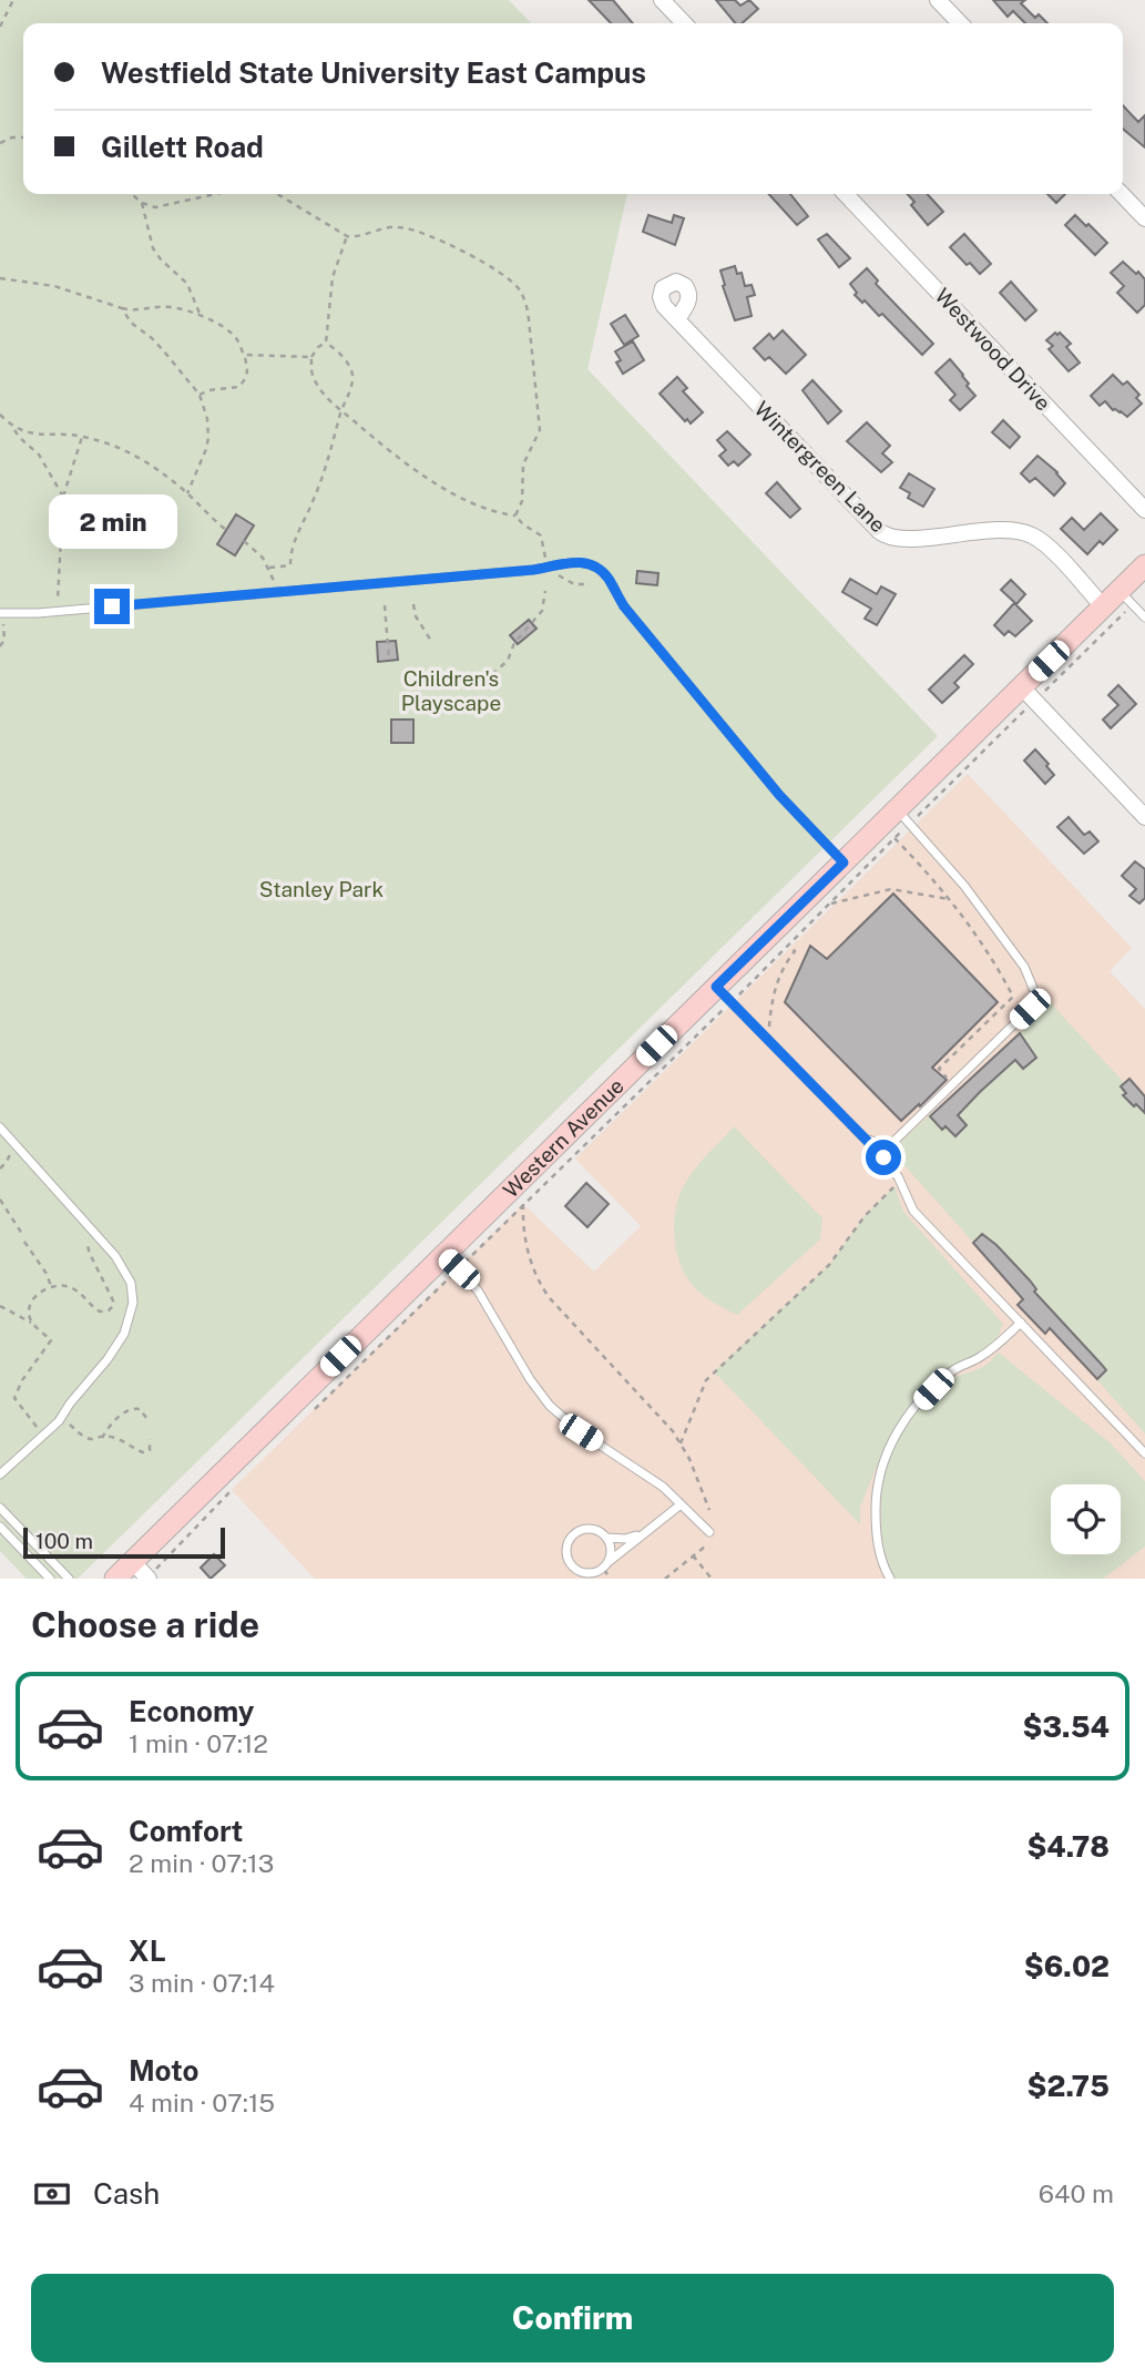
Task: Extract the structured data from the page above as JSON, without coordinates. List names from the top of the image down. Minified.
{"streets":{"main road":["Western Avenue"],"street":["Westwood Drive","Wintergreen Lane"]},"crossings":[["Wintergreen Lane","Western Avenue"]],"parks":["Children's Playscape","Stanley Park"],"scale_bar":"100 m","page":{"banner":["Westfield State University East Campus","Gillett Road"],"bubble":"2 min","scale":"100 m","heading":"Choose a ride","list":[{"name":"Economy","note":"1 min · 07:12","value":"$3.54"},{"name":"Comfort","note":"2 min · 07:13","value":"$4.78"},{"name":"XL","note":"3 min · 07:14","value":"$6.02"},{"name":"Moto","note":"4 min · 07:15","value":"$2.75"}],"pay":["Cash","640 m"],"buttons":"Confirm"}}
